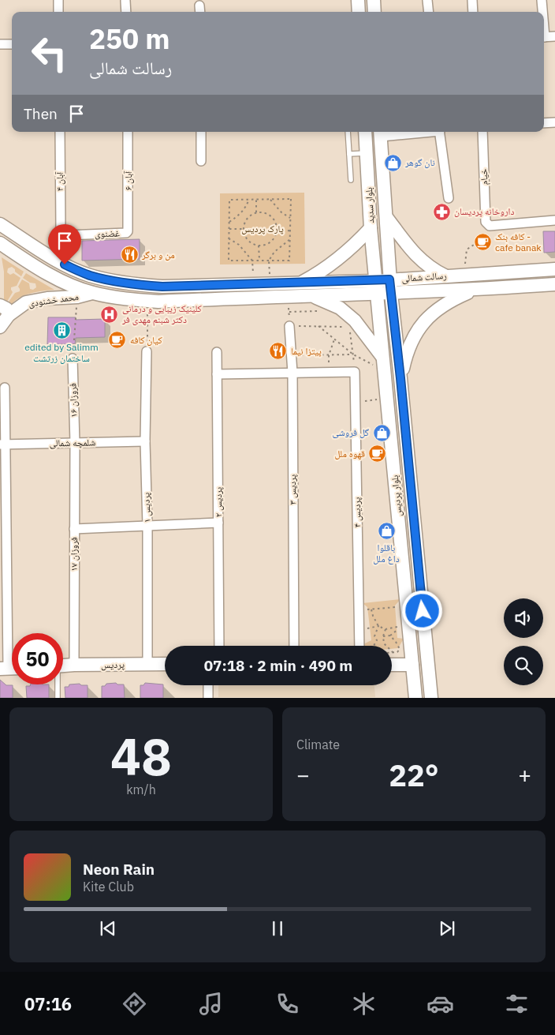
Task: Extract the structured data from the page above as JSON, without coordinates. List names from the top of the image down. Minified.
{"streets":{"main road":["بلوار سدید","رسالت شمالی","محمد خشنودی","بلوار پردیس","پردیس"],"street":["خیام","آبان ۶","آبان ۴","غضنوی","فروزان ۱۶","شلمچه شمالی","پردیس ۳","پردیس ۲","پردیس ۱","پردیس ۴","فروزان ۱۷"]},"crossings":[["آبان ۶","غضنوی"],["آبان ۴","غضنوی"],["بلوار سدید","رسالت شمالی"],["بلوار سدید","بلوار پردیس"],["رسالت شمالی","محمد خشنودی"],["رسالت شمالی","بلوار پردیس"],["فروزان ۱۶","شلمچه شمالی"],["فروزان ۱۶","فروزان ۱۷"],["شلمچه شمالی","پردیس ۱"],["شلمچه شمالی","فروزان ۱۷"],["پردیس ۱","پردیس"],["فروزان ۱۷","پردیس"]],"parks":["پارک پردیس"],"places":{"shop":["نان گوهر","گل فروشی","باقلوا داغ ملل"],"pharmacy":["داروخانه پردیسان"],"cafe":["کافه بنک - cafe banak","کیان کافه","قهوه ملل"],"restaurant":["من و برگر","پیتزا نیما"],"hospital":["کلینیک زیبایی و درمانی دکتر شبنم مهدی فر"],"building":["edited by Salimm ساختمان زرتشت"]},"page":{"turn":["250 m","رسالت شمالی"],"then":"Then","limit":"50","trip":"07:18 · 2 min · 490 m","tile":[["48","km/h"],"Climate"],"heat":["−","22°","+"],"song":["Neon Rain","Kite Club"],"tabs":"07:16"}}
